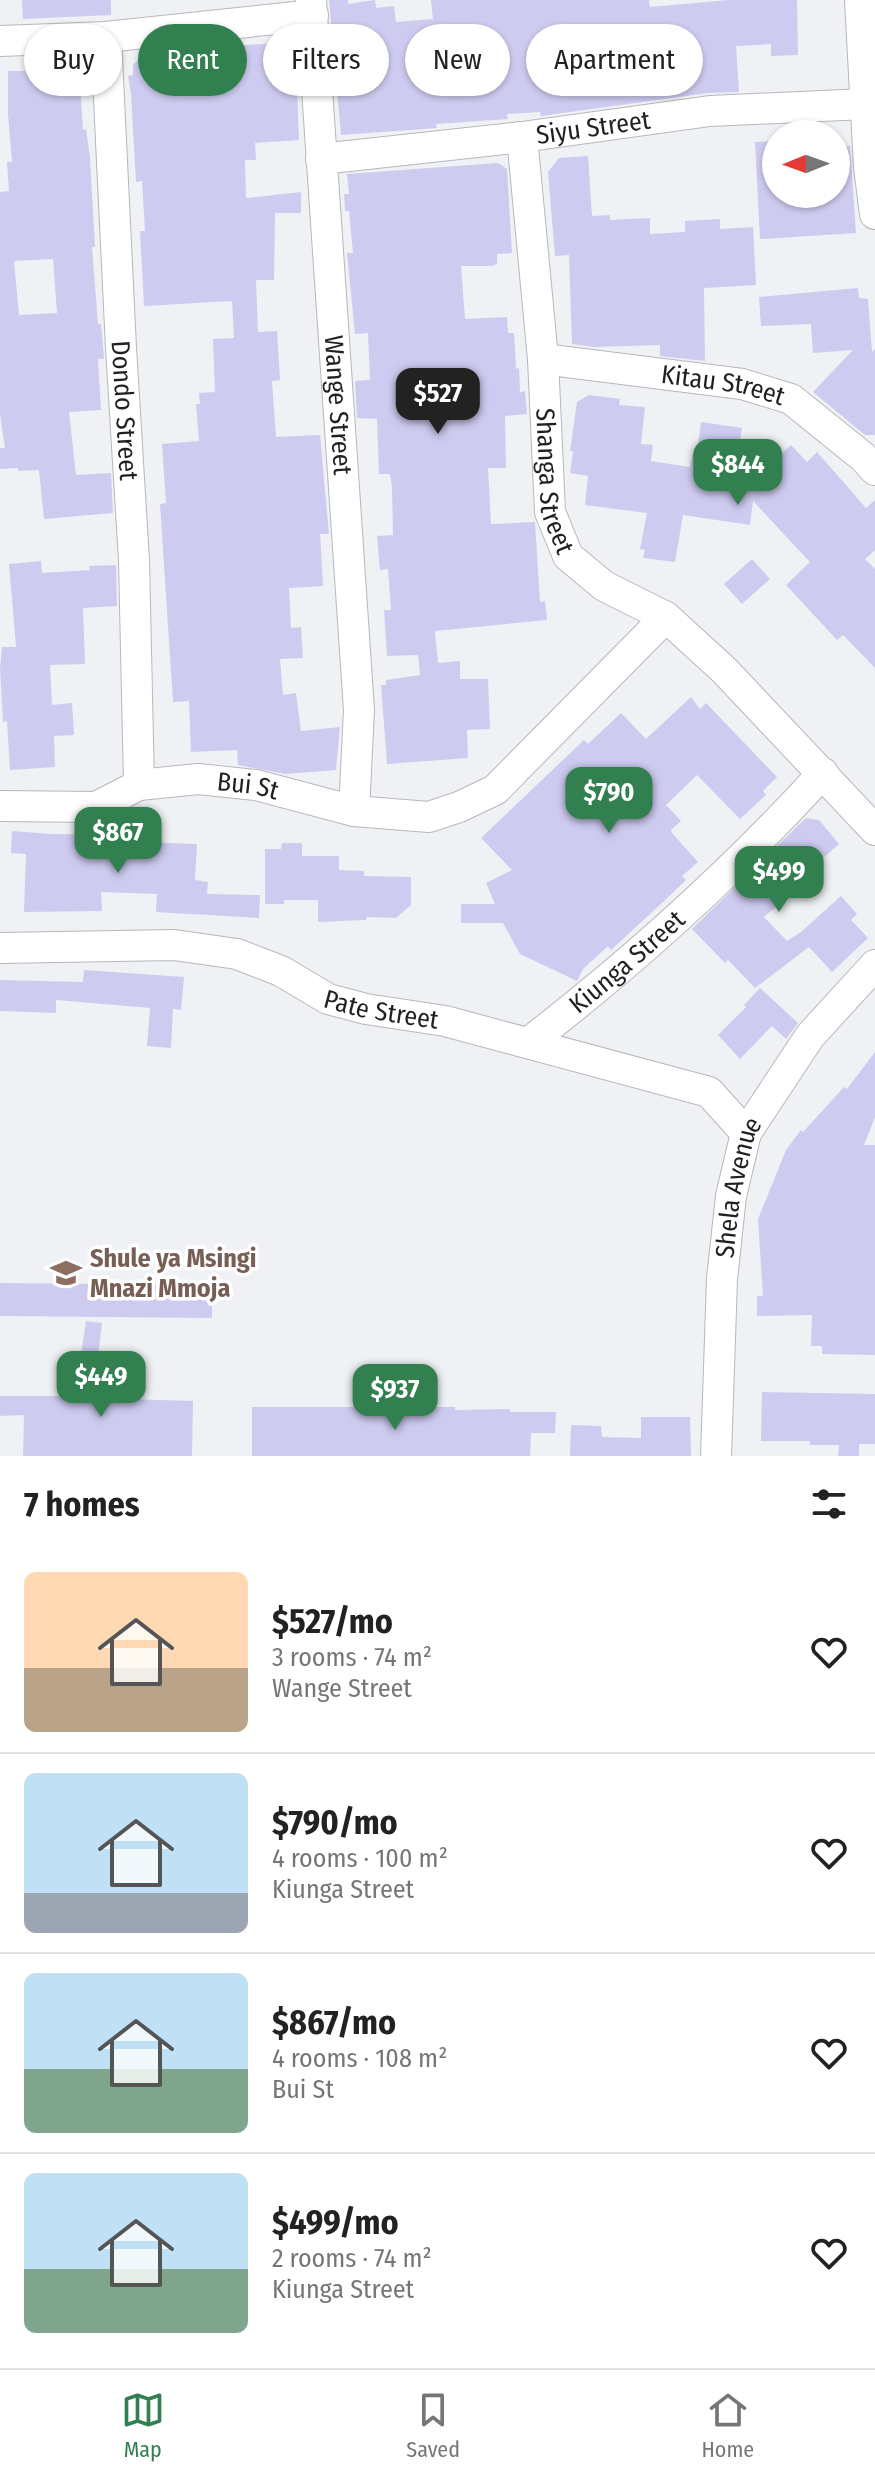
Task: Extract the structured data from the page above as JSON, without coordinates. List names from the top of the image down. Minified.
{"streets":{"street":["Siyu Street","Kitau Street","Wange Street","Dondo Street","Shanga Street","Bui St","Kiunga Street","Pate Street","Shela Avenue"]},"crossings":[["Siyu Street","Wange Street"],["Siyu Street","Shanga Street"],["Kitau Street","Shanga Street"],["Wange Street","Bui St"],["Dondo Street","Bui St"],["Shanga Street","Bui St"],["Shanga Street","Kiunga Street"],["Kiunga Street","Pate Street"],["Pate Street","Shela Avenue"]],"places":{"school or university":["Shule ya Msingi Mnazi Mmoja"]},"north":"left","page":{"chip":["Buy","Rent","Filters","New","Apartment"],"price":["$527","$844","$790","$867","$499","$449","$937"],"heading":"7 homes","list":[{"name":"$527/mo","note":"3 rooms · 74 m² · Wange Street"},{"name":"$790/mo","note":"4 rooms · 100 m² · Kiunga Street"},{"name":"$867/mo","note":"4 rooms · 108 m² · Bui St"},{"name":"$499/mo","note":"2 rooms · 74 m² · Kiunga Street"}],"tabs":["Map","Saved","Home"]}}
